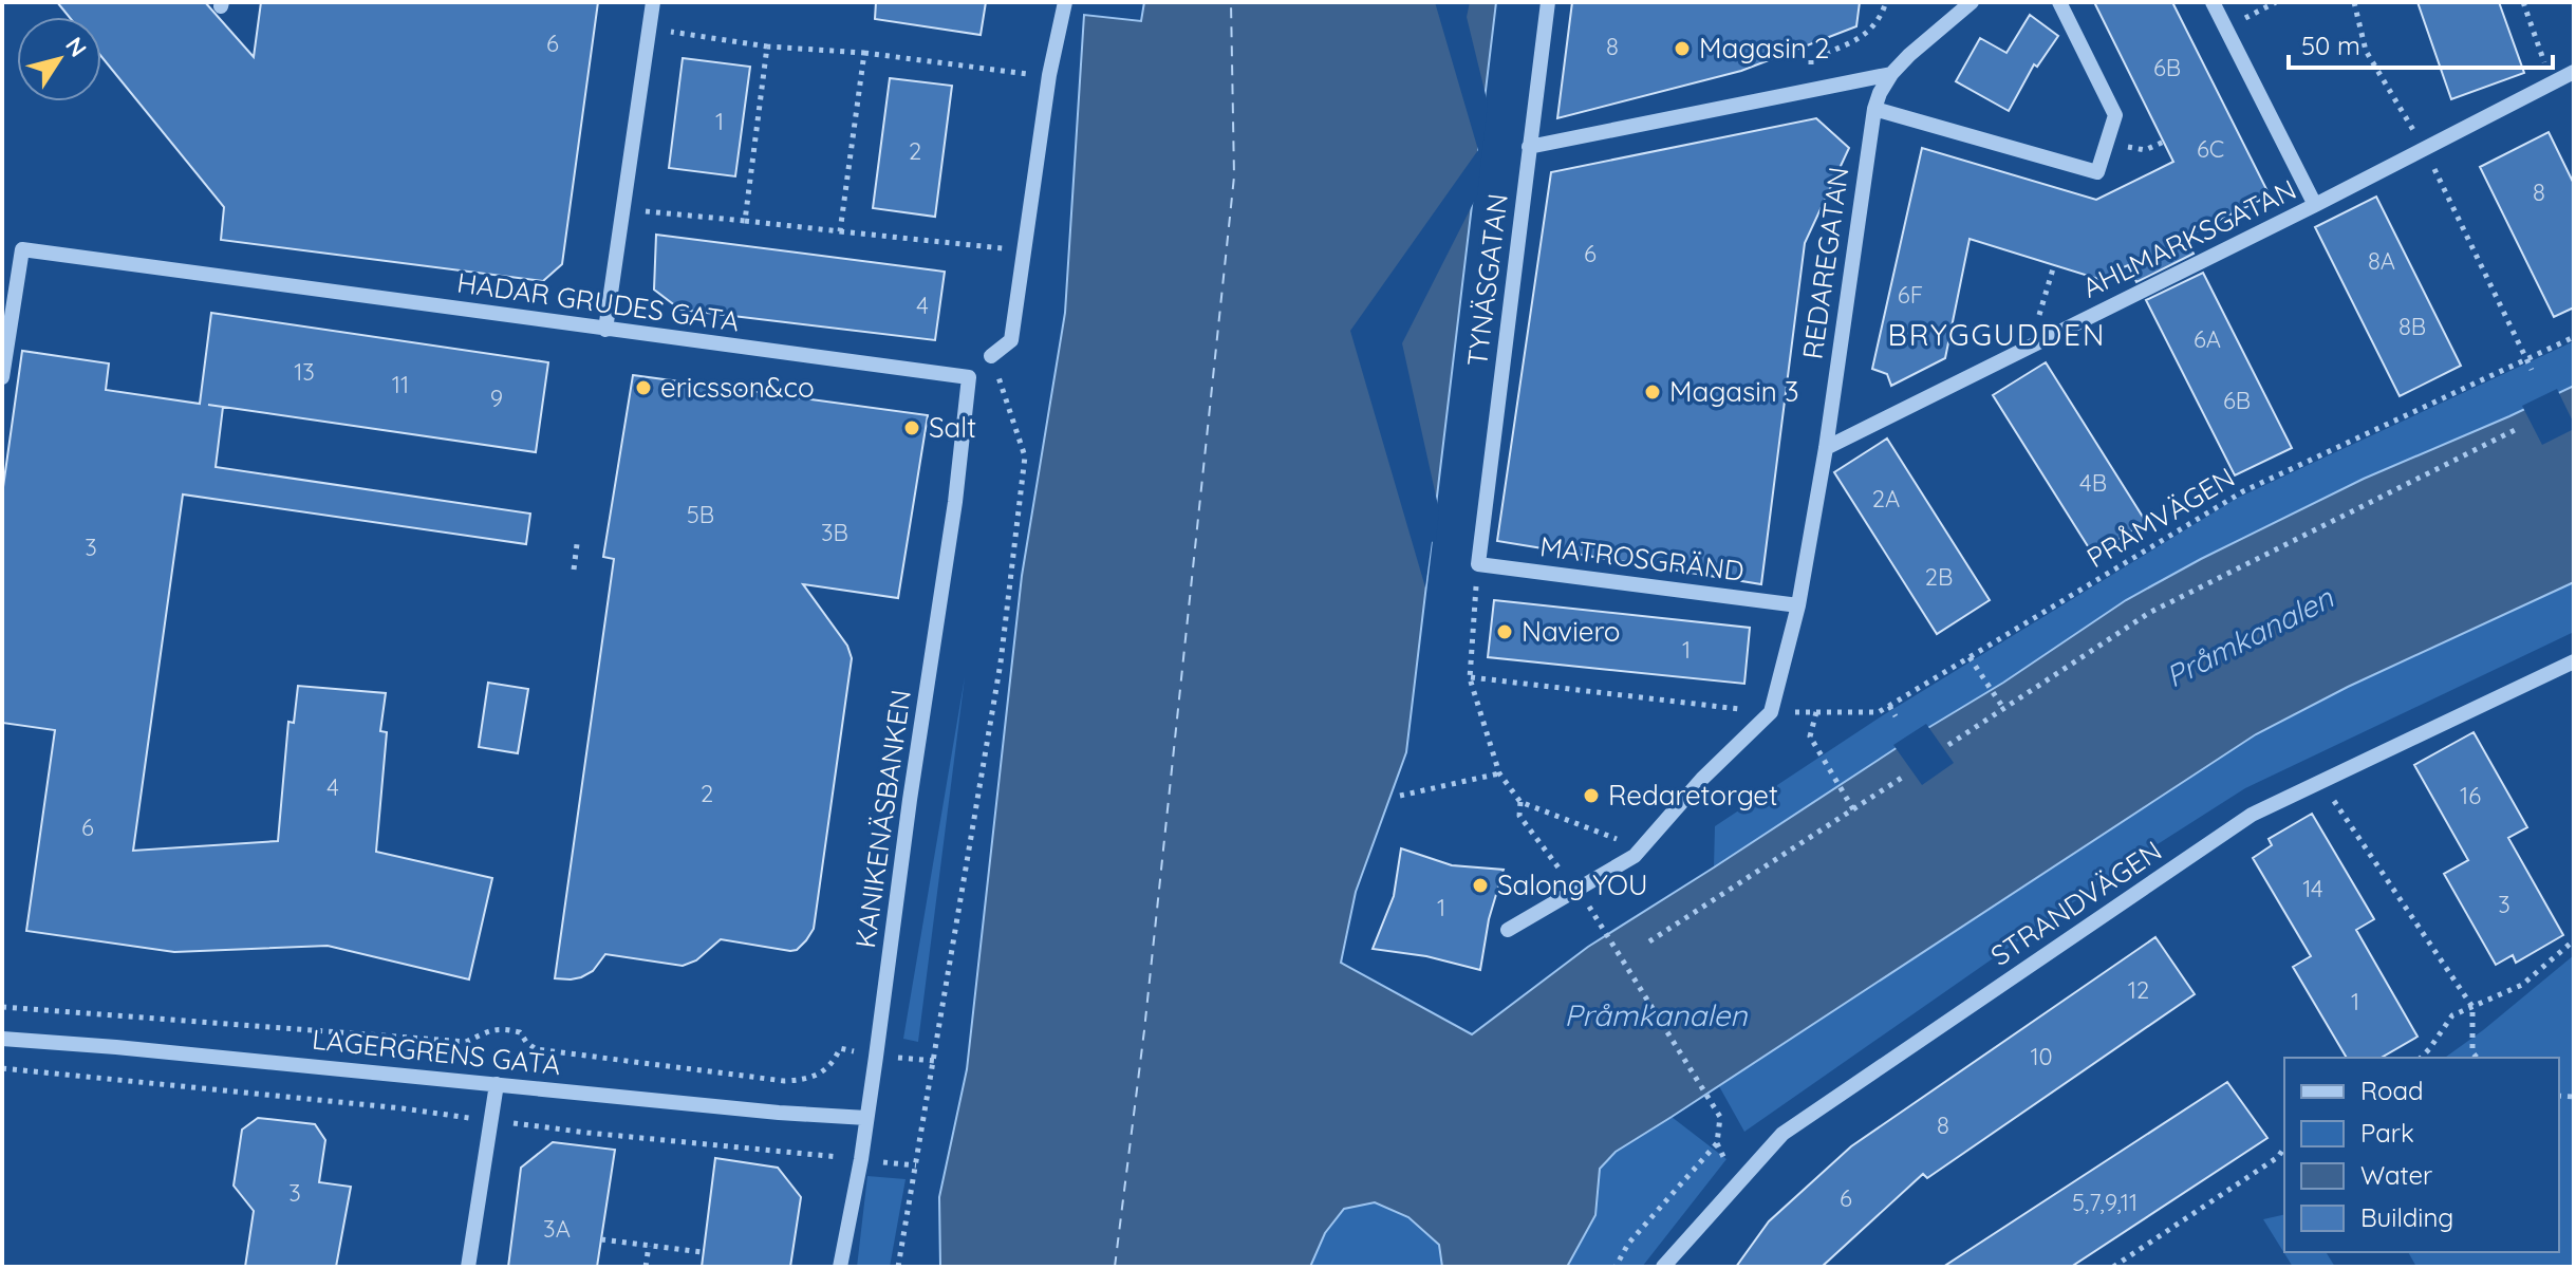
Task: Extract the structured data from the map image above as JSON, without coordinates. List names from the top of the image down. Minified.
{"streets":{"street":["AHLMARKSGATAN","REDAREGATAN","TYNÄSGATAN","HADAR GRUDES GATA","MATROSGRÄND","KANIKENÄSBANKEN","STRANDVÄGEN","LAGERGRENS GATA"],"path":["PRÅMVÄGEN"]},"crossings":[["AHLMARKSGATAN","REDAREGATAN"],["REDAREGATAN","PRÅMVÄGEN"],["REDAREGATAN","MATROSGRÄND"],["TYNÄSGATAN","MATROSGRÄND"],["HADAR GRUDES GATA","KANIKENÄSBANKEN"],["KANIKENÄSBANKEN","LAGERGRENS GATA"]],"districts":["BRYGGUDDEN"],"water":["Pråmkanalen"],"places":["Magasin 2","ericsson&co","Magasin 3","Salt","Naviero","Redaretorget","Salong YOU"],"house_numbers":["6","8","6B","1","6C","2","8","6","8A","6F","4","8B","6A","13","11","9","6B","4B","2A","5B","3B","3","2B","1","4","2","16","6","14","3","1","12","1","10","8","3","6","5,7,9,11","3A"],"legend":["Road","Park","Water","Building"],"scale_bar":"50 m","north":"top right"}
